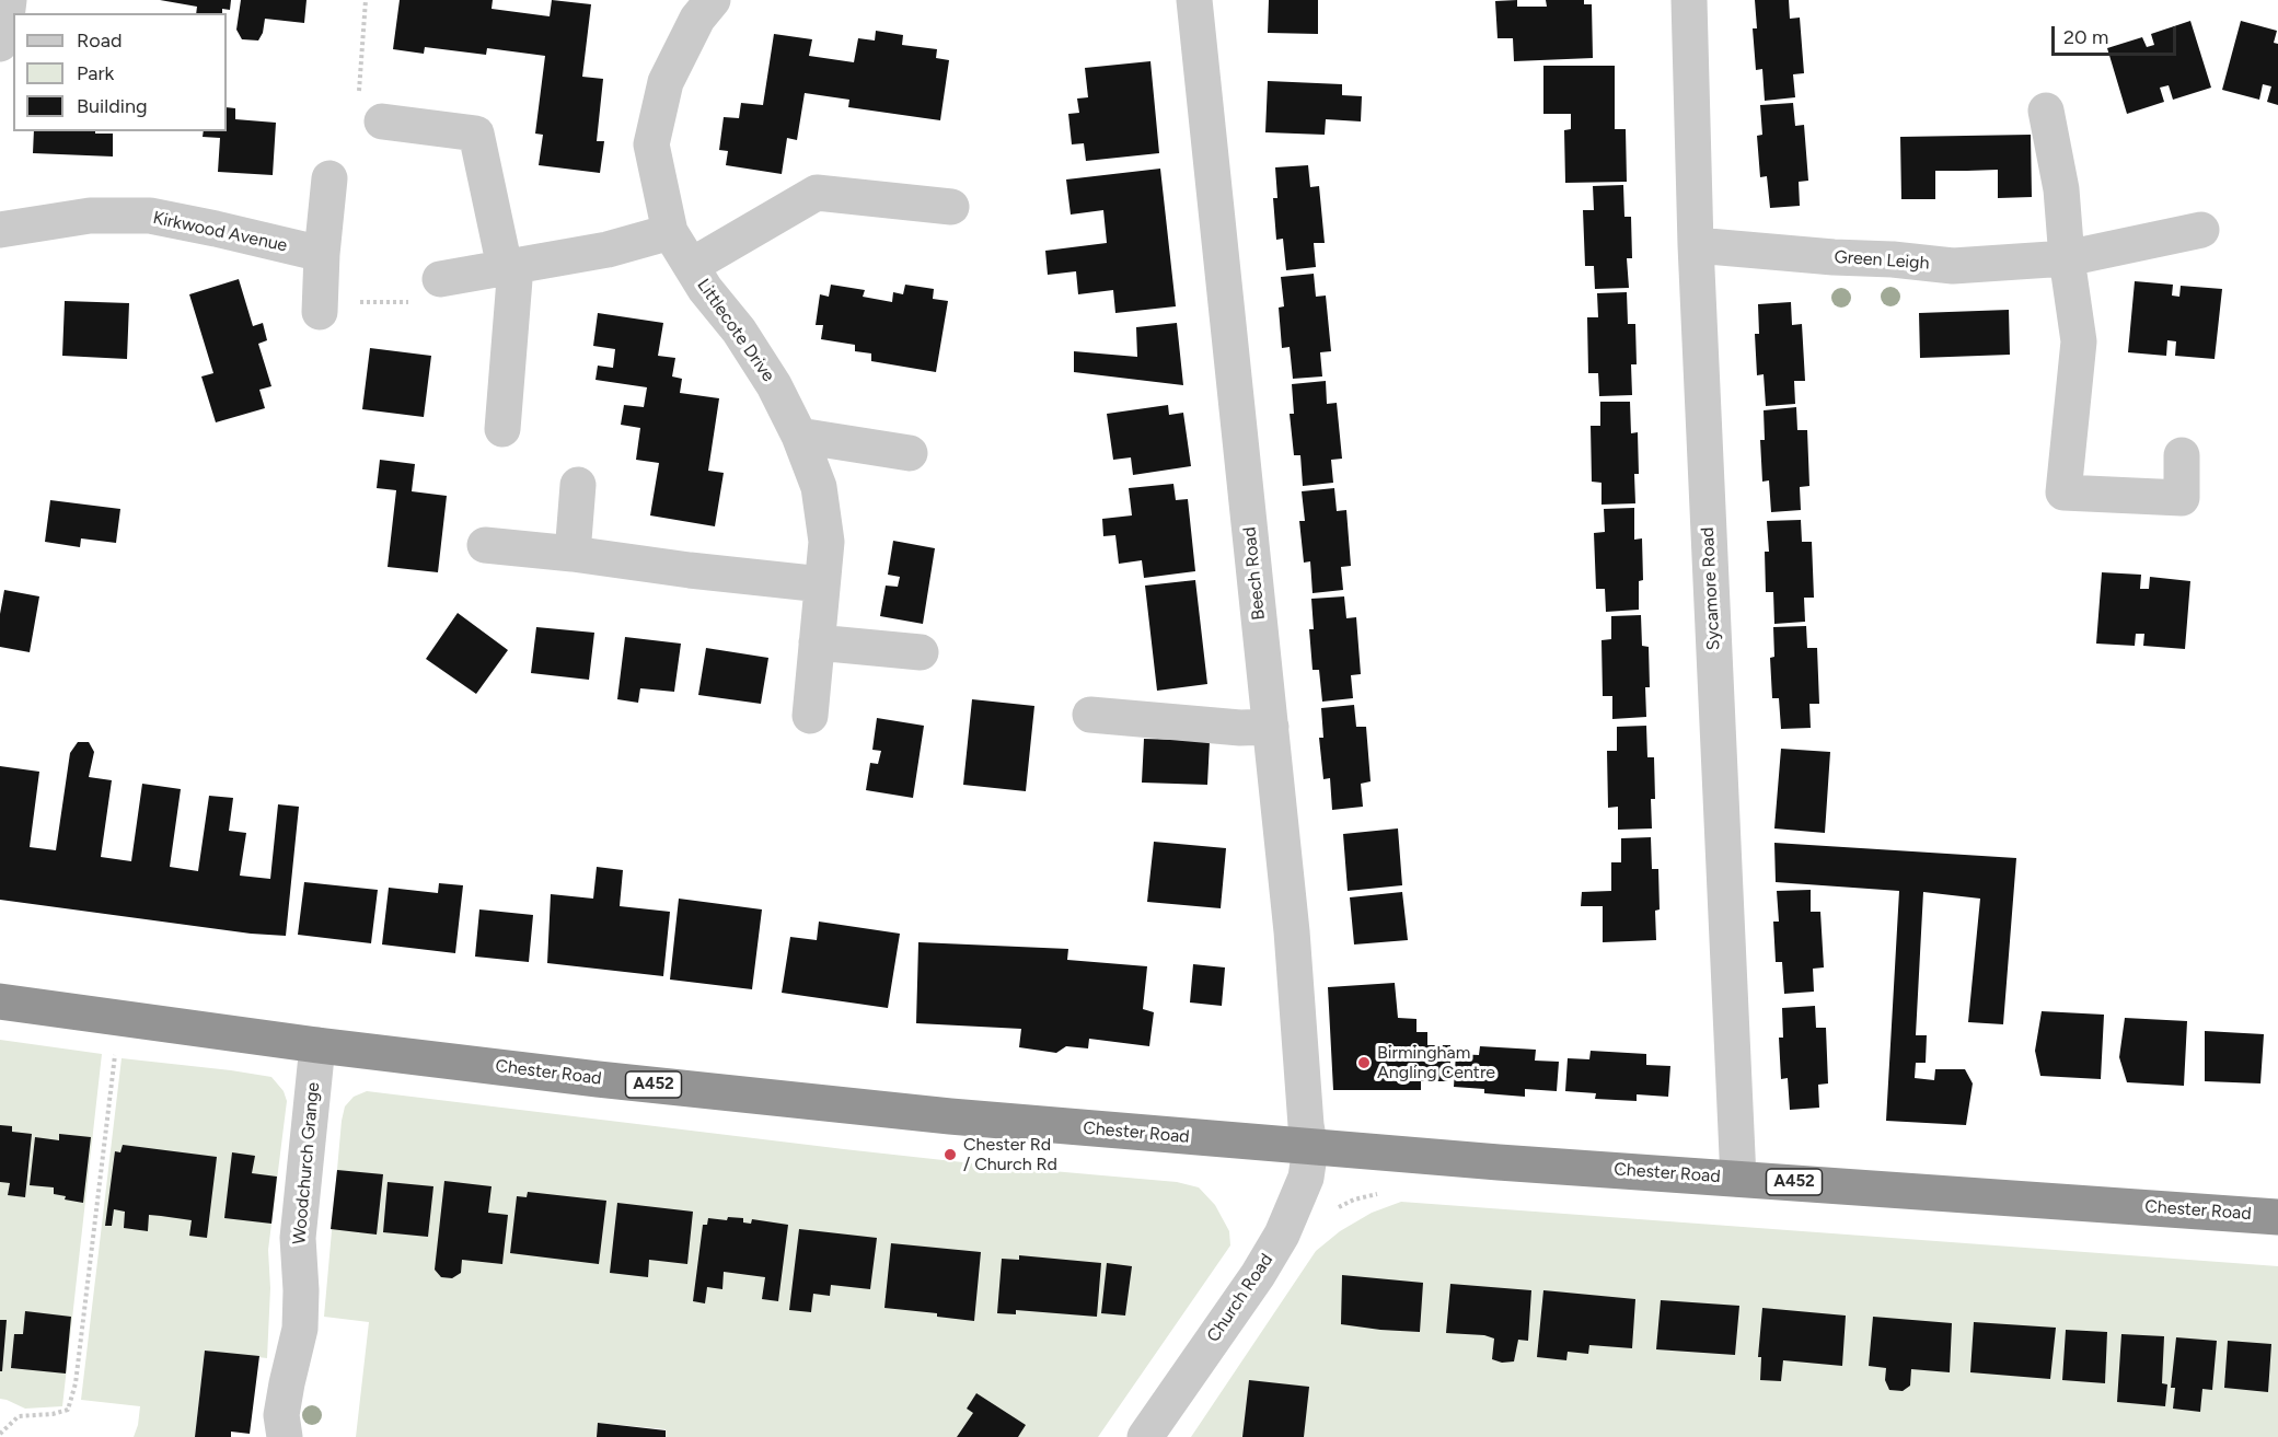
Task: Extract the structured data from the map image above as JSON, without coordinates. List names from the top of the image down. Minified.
{"streets":{"highway":["Chester Road","A452"],"street":["Kirkwood Avenue","Green Leigh","Littlecote Drive","Beech Road","Sycamore Road","Woodchurch Grange","Church Road"]},"crossings":[["Green Leigh","Sycamore Road"],["Beech Road","Chester Road"],["Beech Road","Church Road"],["Sycamore Road","Chester Road"],["Chester Road","Woodchurch Grange"],["Chester Road","Church Road"]],"places":["Birmingham Angling Centre","Chester Rd / Church Rd"],"legend":["Road","Park","Building"],"scale_bar":"20 m"}
